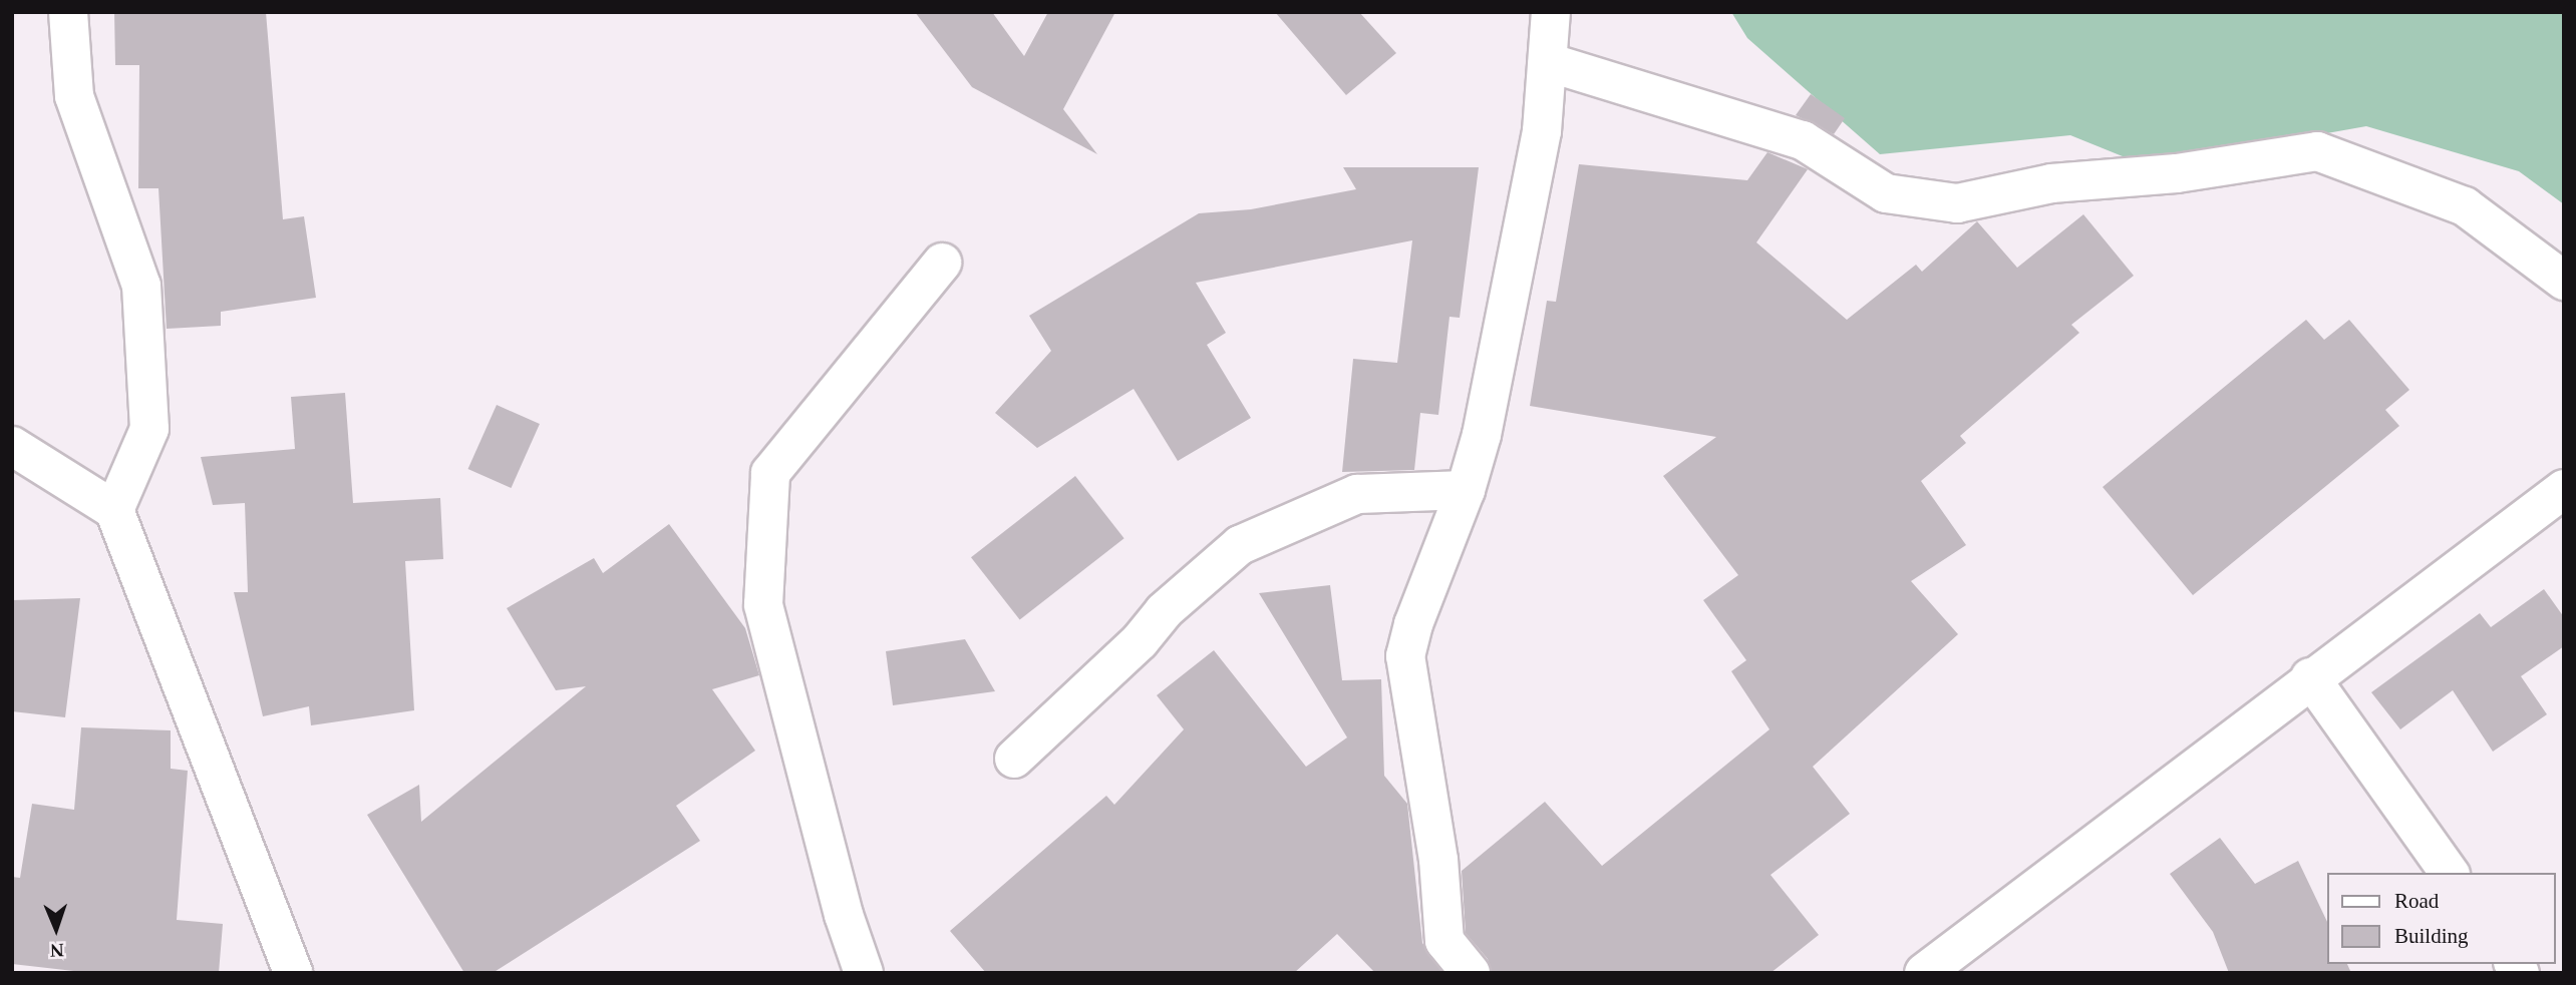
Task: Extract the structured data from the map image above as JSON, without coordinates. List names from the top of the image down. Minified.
{"legend":["Road","Building"],"north":"bottom"}
